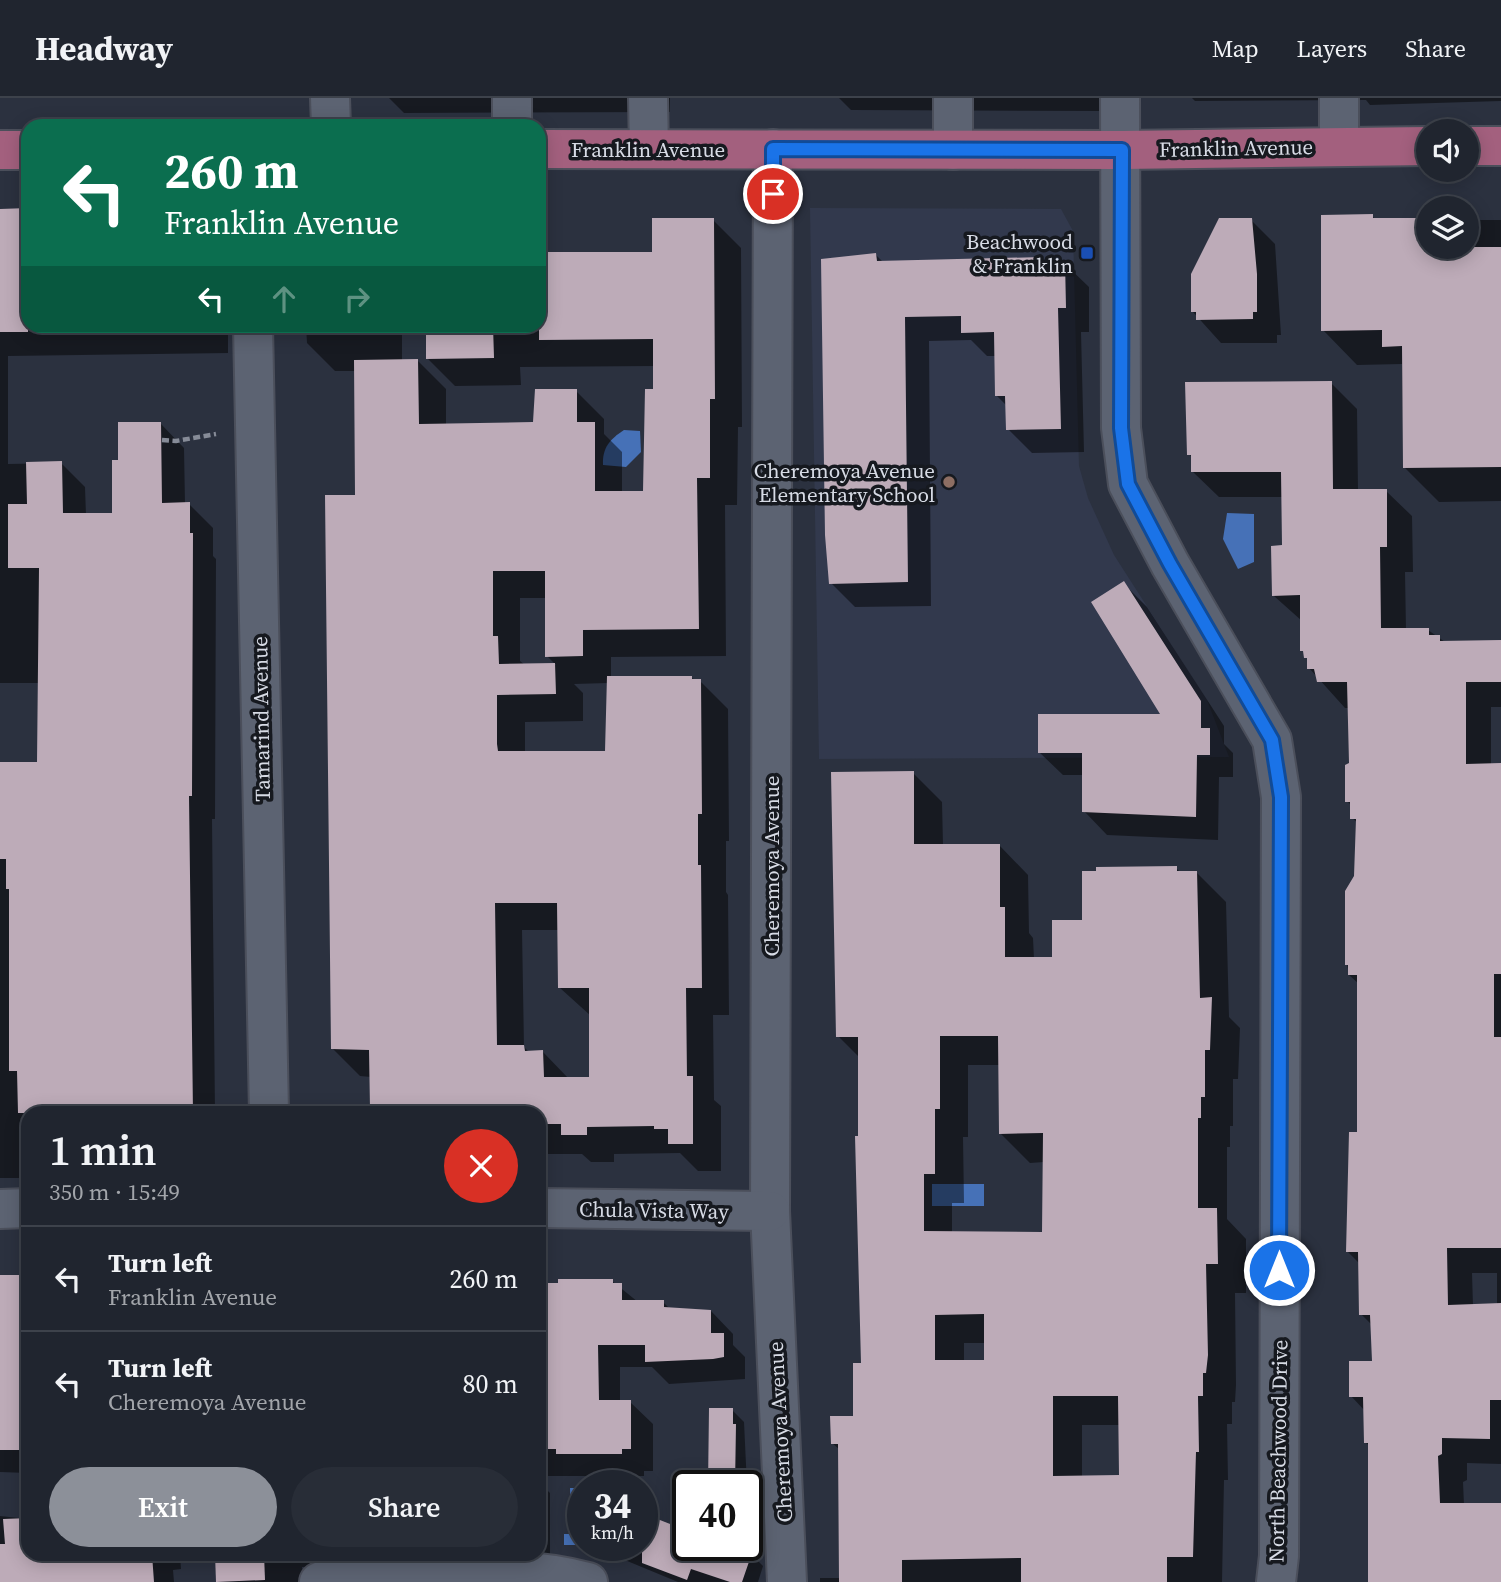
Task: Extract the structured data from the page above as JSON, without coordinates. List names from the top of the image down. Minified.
{"streets":{"main road":["Franklin Avenue"],"street":["Tamarind Avenue","Cheremoya Avenue","Chula Vista Way","North Beachwood Drive"]},"crossings":[["Franklin Avenue","Cheremoya Avenue"],["Franklin Avenue","North Beachwood Drive"],["Cheremoya Avenue","Chula Vista Way"]],"places":{"transit":["Beachwood & Franklin"],"other":["Cheremoya Avenue Elementary School"]},"page":{"header":"Headway","nav":["Map","Layers","Share"],"turn":["260 m","Franklin Avenue"],"heading":["1 min","350 m · 15:49"],"list":[{"name":"Turn left","note":"Franklin Avenue","value":"260 m"},{"name":"Turn left","note":"Cheremoya Avenue","value":"80 m"}],"buttons":["Exit","Share"],"speed":"34 km/h","limit":"40"}}
